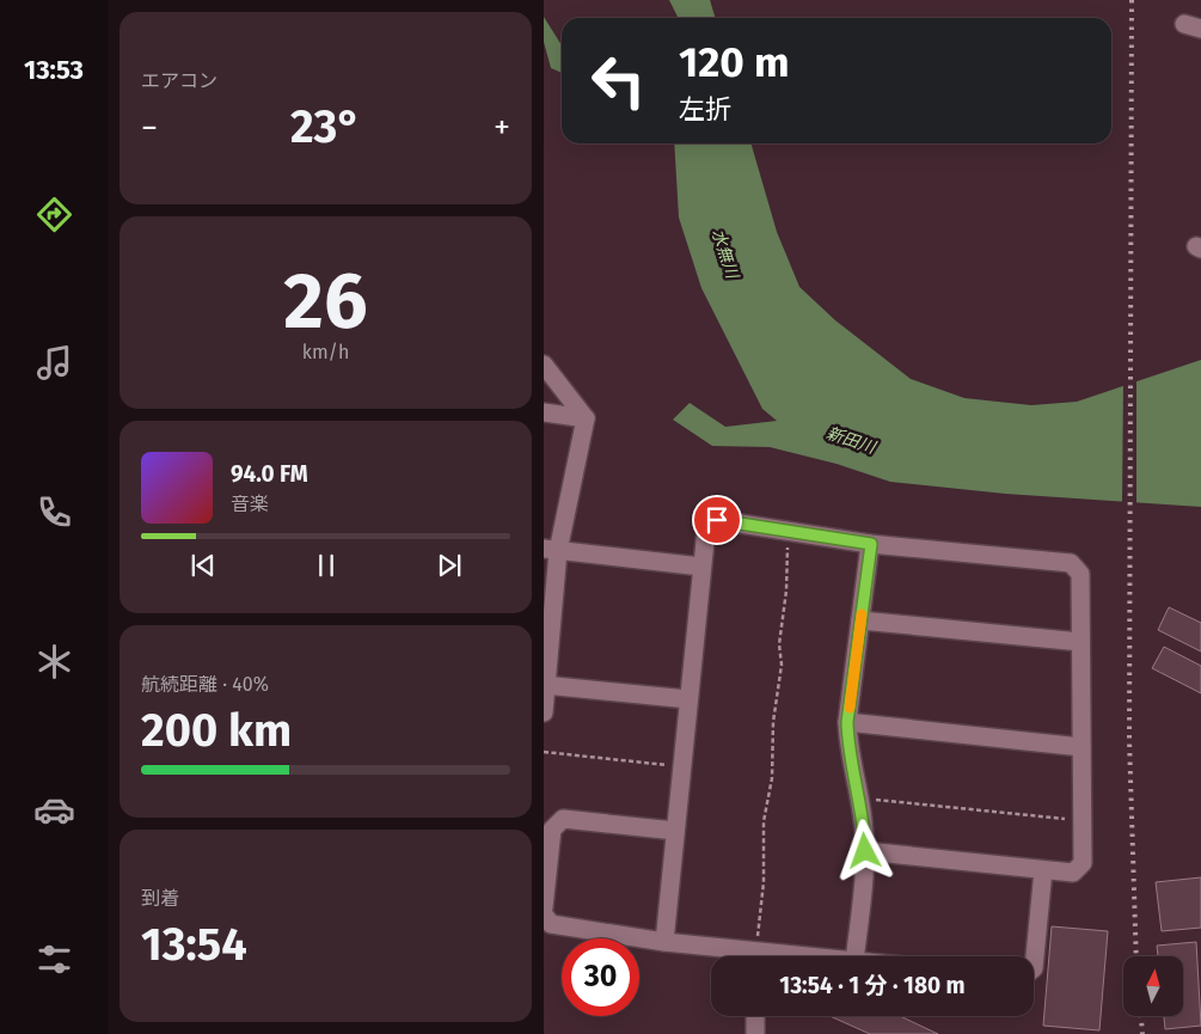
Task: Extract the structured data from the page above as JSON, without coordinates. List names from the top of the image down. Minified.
{"water":["水無川","新田川"],"north":"top","page":{"tabs":"13:53","tile":["エアコン",["26","km/h"],["航続距離 · 40%","200 km"],["到着","13:54"]],"turn":["120 m","左折"],"heat":["−","23°","+"],"song":["94.0 FM","音楽"],"limit":"30","trip":"13:54 · 1 分 · 180 m"}}
